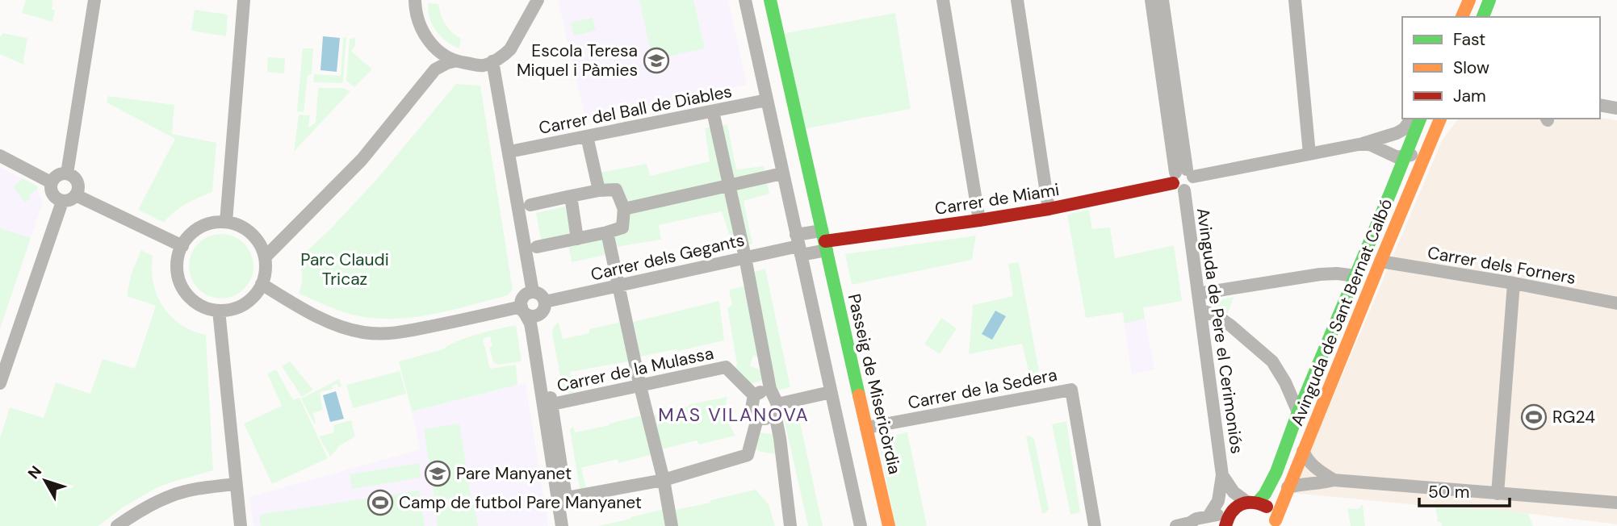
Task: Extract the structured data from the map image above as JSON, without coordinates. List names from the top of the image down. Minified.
{"streets":{"main road":["Carrer de Miami","Avinguda de Sant Bernat Calbó","Passeig de Misericòrdia"],"street":["Carrer del Ball de Diables","Carrer dels Gegants","Carrer dels Forners","Avinguda de Pere el Cerimoniós","Carrer de la Mulassa","Carrer de la Sedera"]},"crossings":[["Carrer de Miami","Avinguda de Pere el Cerimoniós"],["Carrer de Miami","Passeig de Misericòrdia"],["Carrer dels Forners","Avinguda de Sant Bernat Calbó"],["Avinguda de Sant Bernat Calbó","Avinguda de Pere el Cerimoniós"],["Passeig de Misericòrdia","Carrer de la Sedera"]],"districts":["MAS VILANOVA"],"parks":["Parc Claudi Tricaz"],"places":{"school or university":["Escola Teresa Miquel i Pàmies","Pare Manyanet"],"sports":["RG24","Camp de futbol Pare Manyanet"]},"legend":["Fast","Slow","Jam"],"scale_bar":"50 m","north":"top left"}
